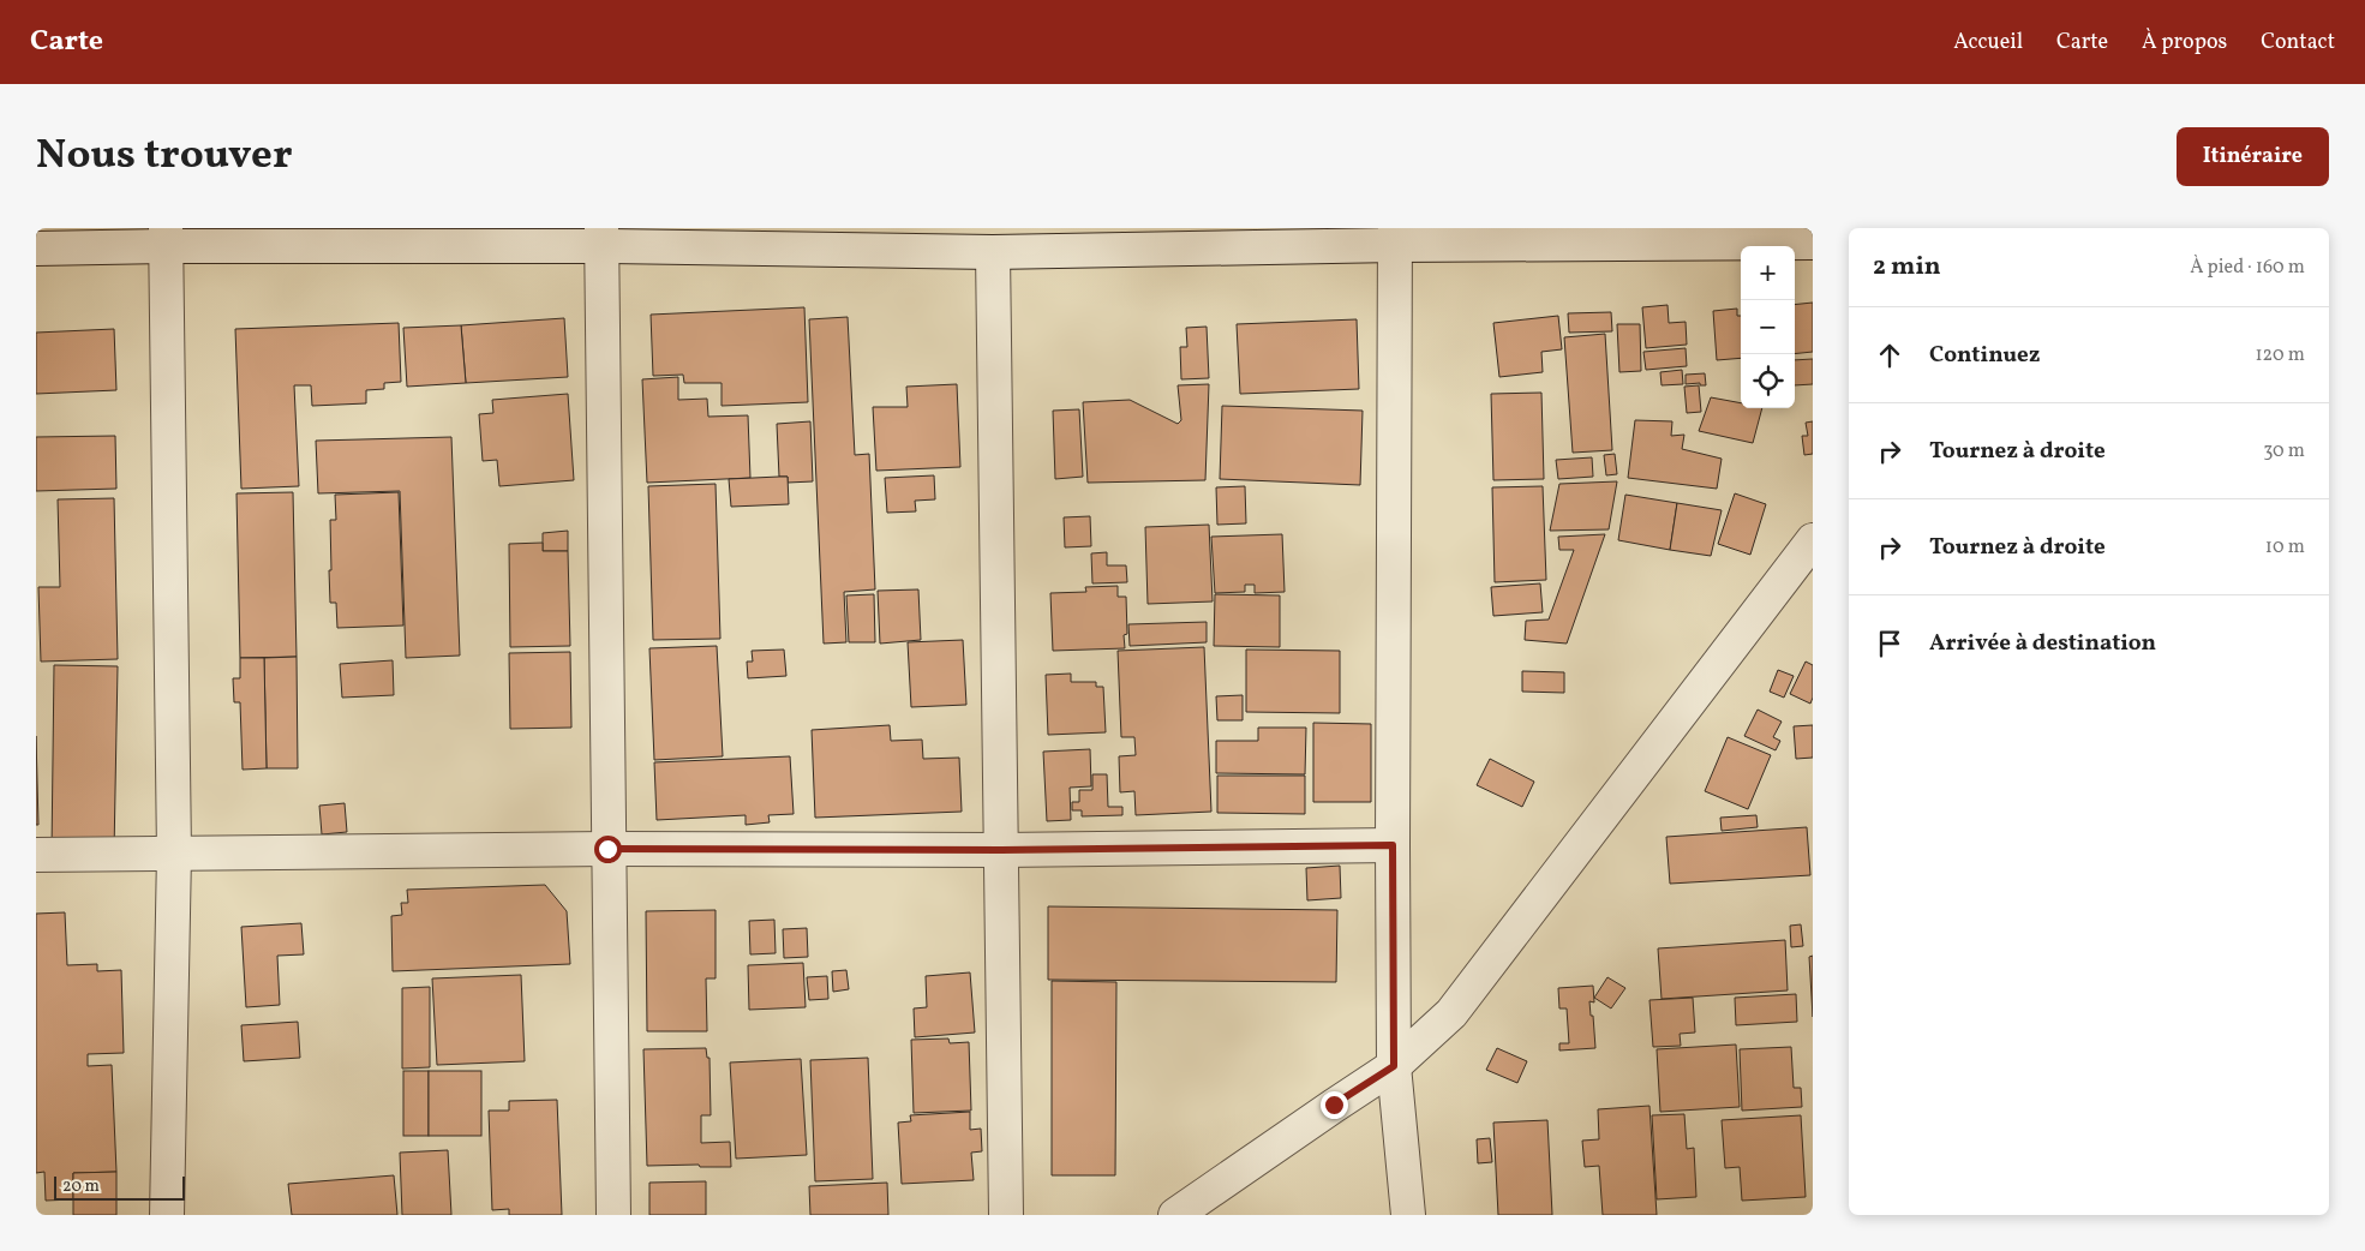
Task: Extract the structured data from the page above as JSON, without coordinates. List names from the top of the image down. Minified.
{"scale_bar":"20 m","page":{"header":"Carte","nav":["Accueil","Carte","À propos","Contact"],"title":"Nous trouver","buttons":"Itinéraire","heading":["2 min","À pied · 160 m"],"map_buttons":["+","−"],"list":[["Continuez","120 m"],["Tournez à droite","30 m"],["Tournez à droite","10 m"],"Arrivée à destination"],"scale":"20 m"}}
